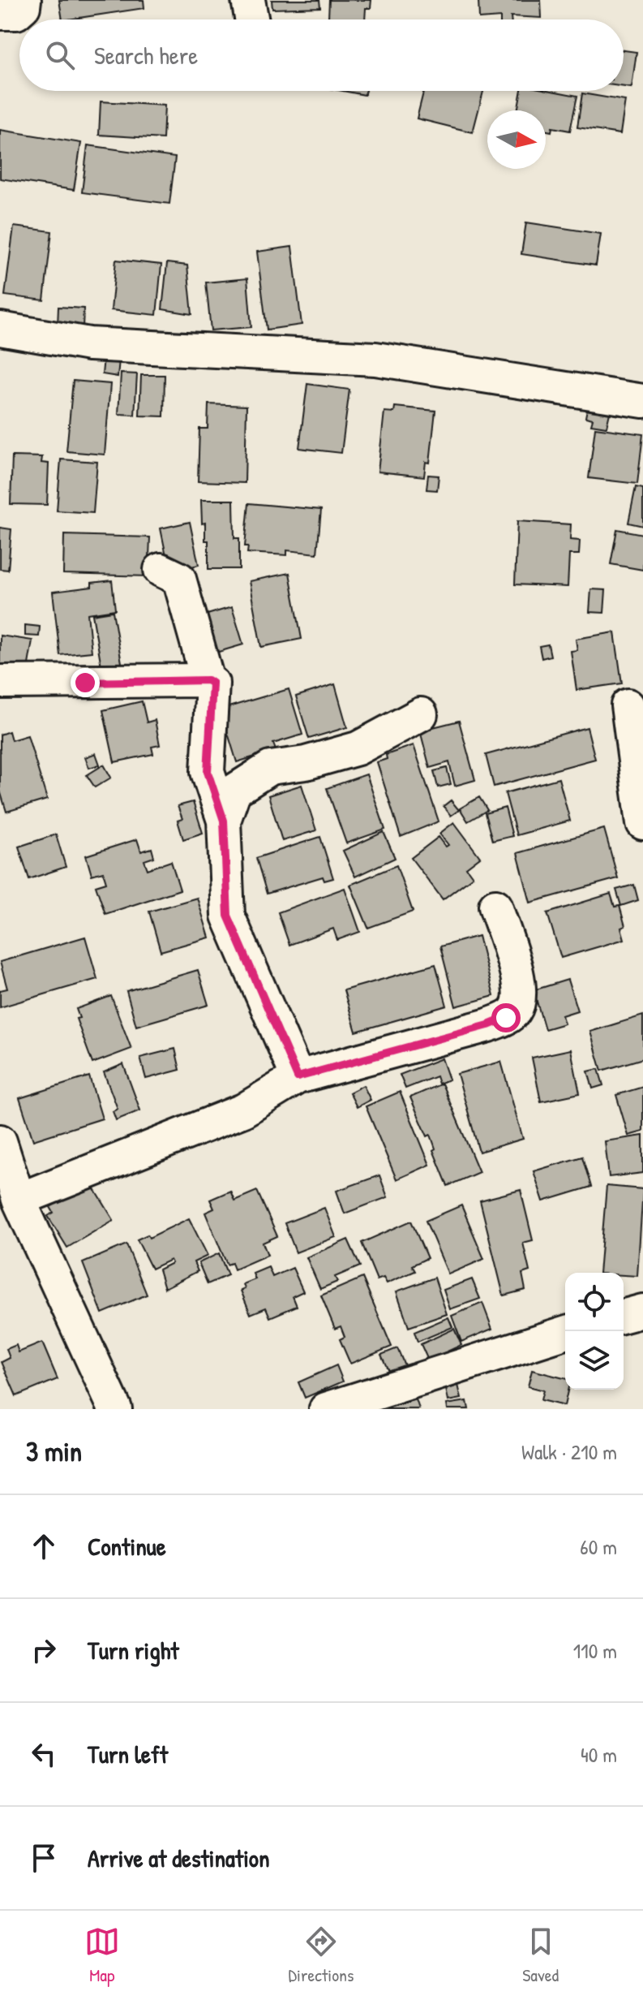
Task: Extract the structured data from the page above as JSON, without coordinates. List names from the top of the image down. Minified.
{"north":"right","page":{"search":"Search here","heading":["3 min","Walk · 210 m"],"list":[["Continue","60 m"],["Turn right","110 m"],["Turn left","40 m"],"Arrive at destination"],"nav":["Map","Directions","Saved"]}}
